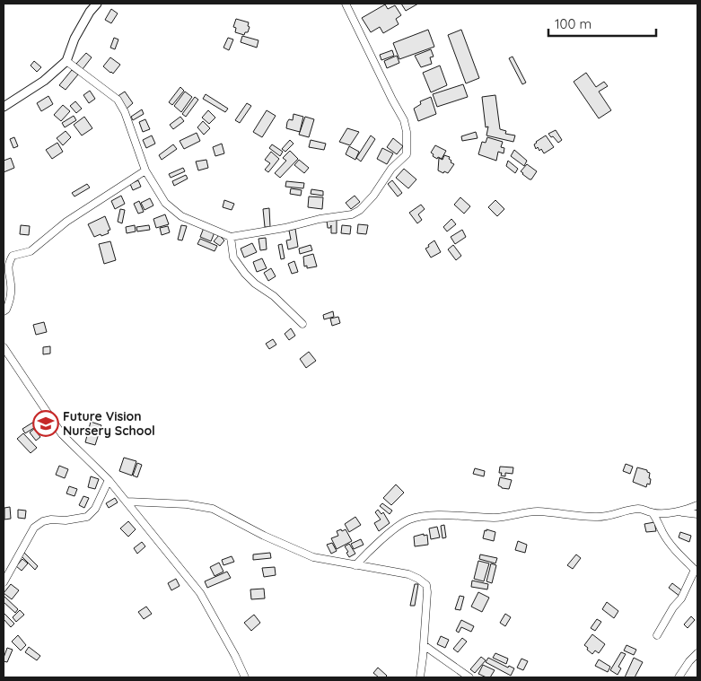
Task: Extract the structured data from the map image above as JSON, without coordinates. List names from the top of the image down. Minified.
{"places":{"school or university":["Future Vision Nursery School"]},"scale_bar":"100 m"}
